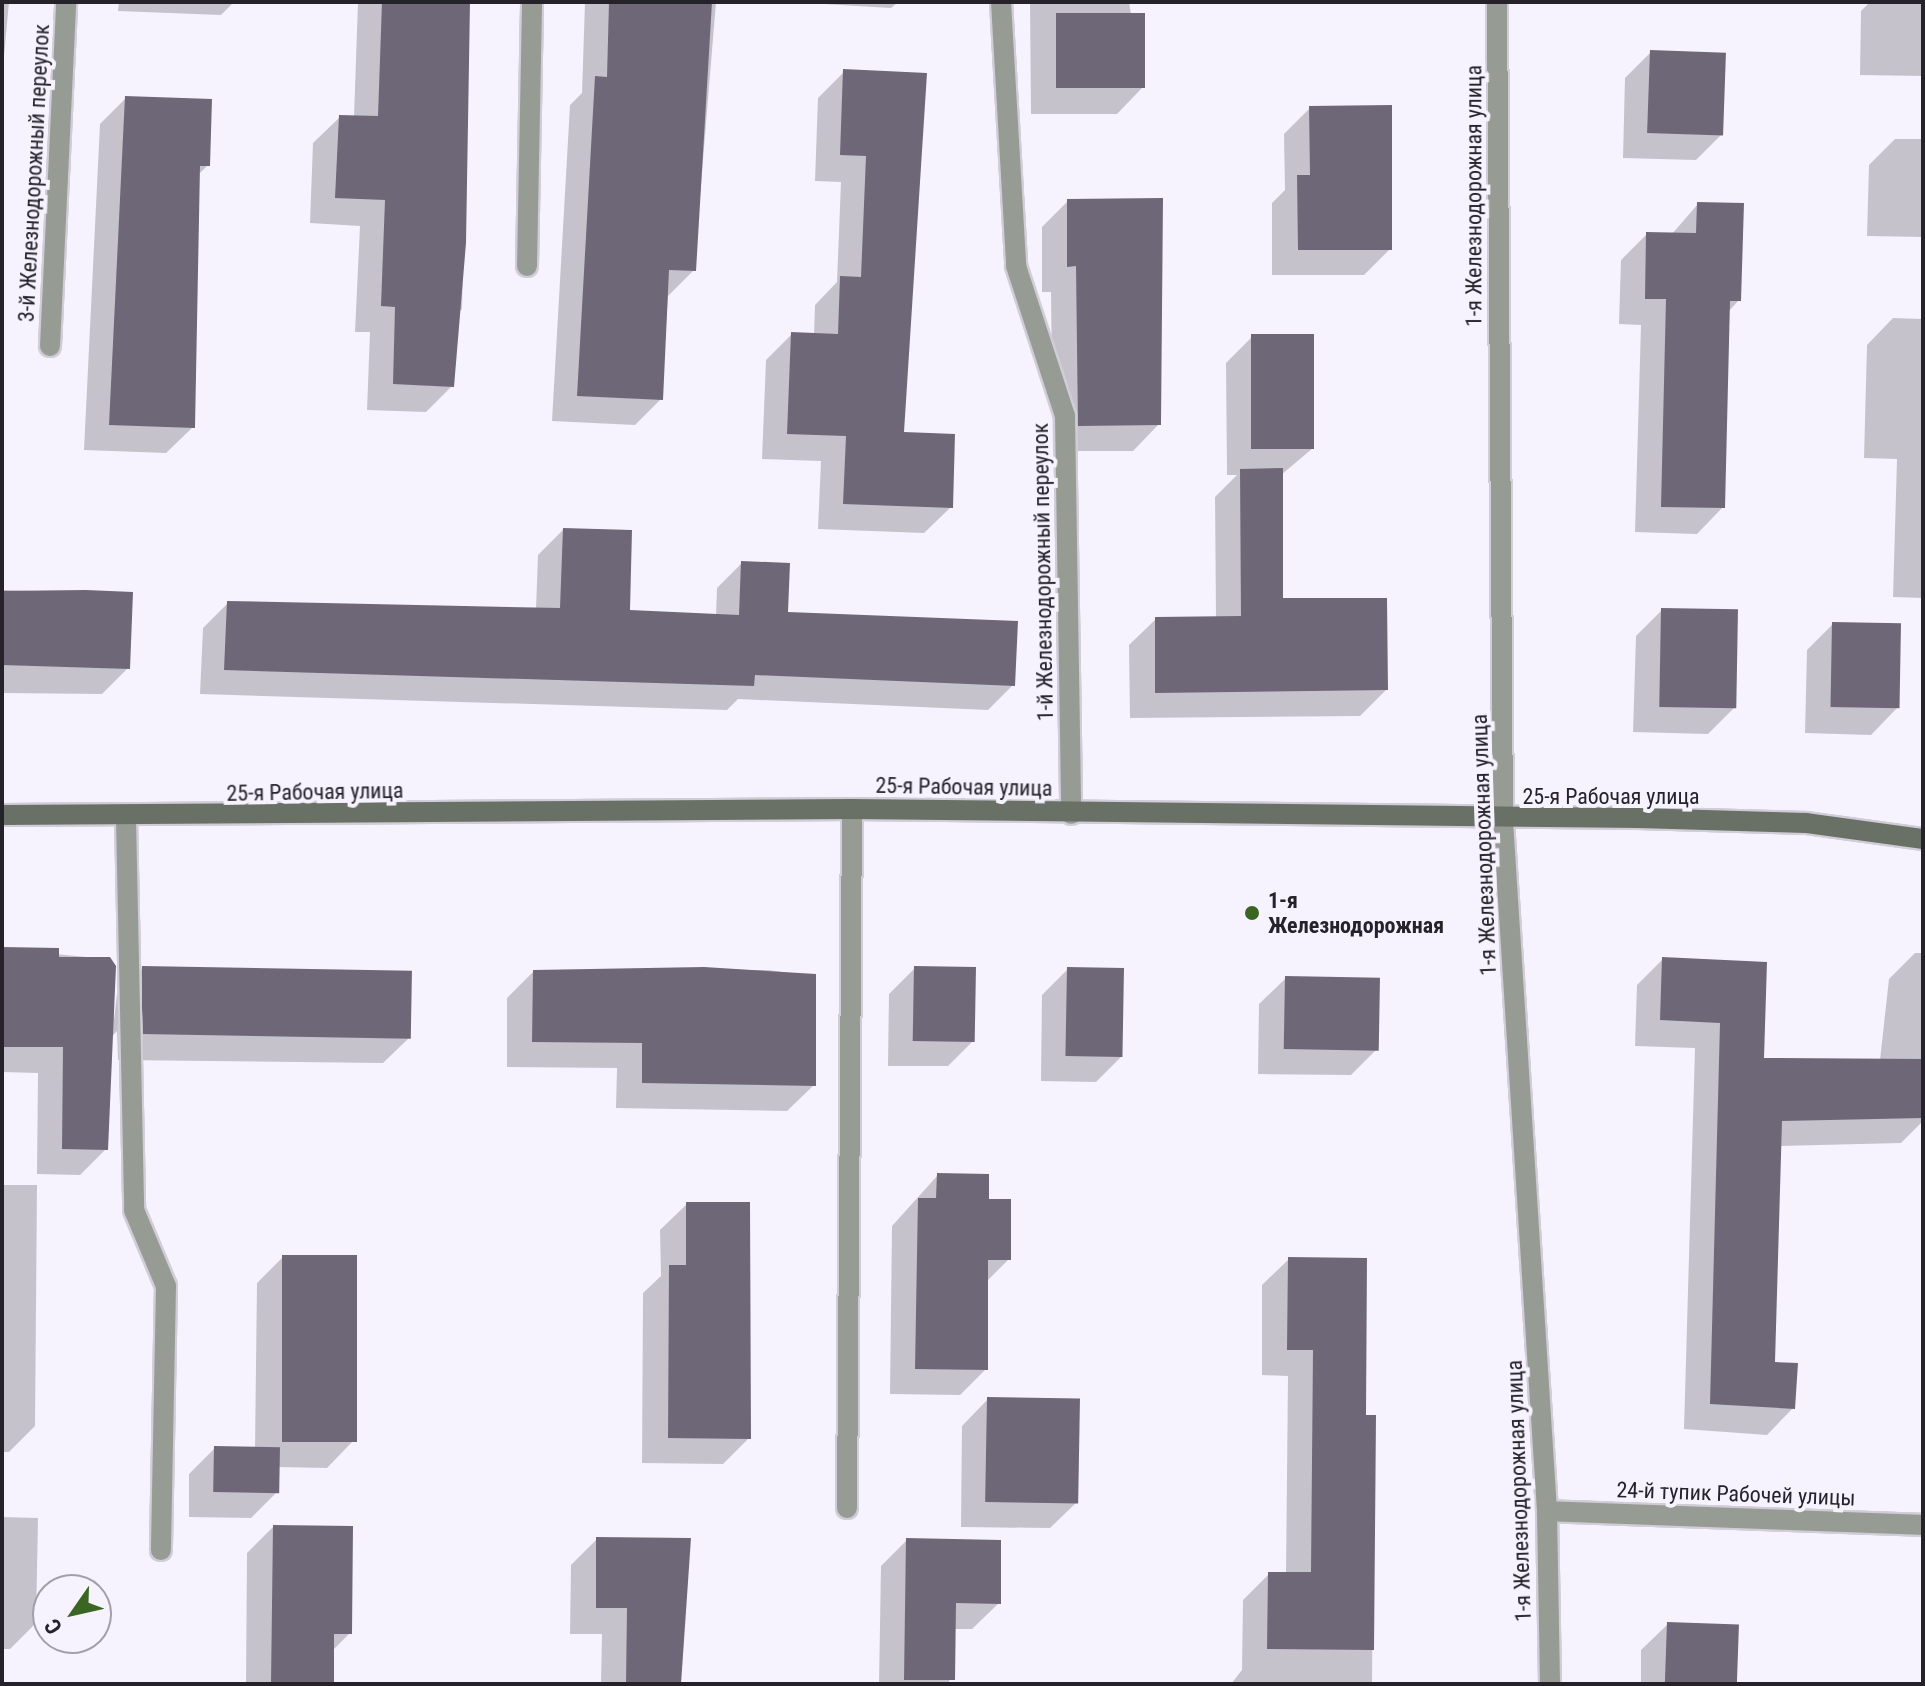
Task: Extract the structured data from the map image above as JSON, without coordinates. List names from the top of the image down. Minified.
{"streets":{"main road":["25-я Рабочая улица"],"street":["3-й Железнодорожный переулок","1-я Железнодорожная улица","1-й Железнодорожный переулок","24-й тупик Рабочей улицы"]},"crossings":[["1-я Железнодорожная улица","25-я Рабочая улица"],["1-я Железнодорожная улица","24-й тупик Рабочей улицы"],["1-й Железнодорожный переулок","25-я Рабочая улица"]],"places":["1-я Железнодорожная"],"north":"bottom left"}
